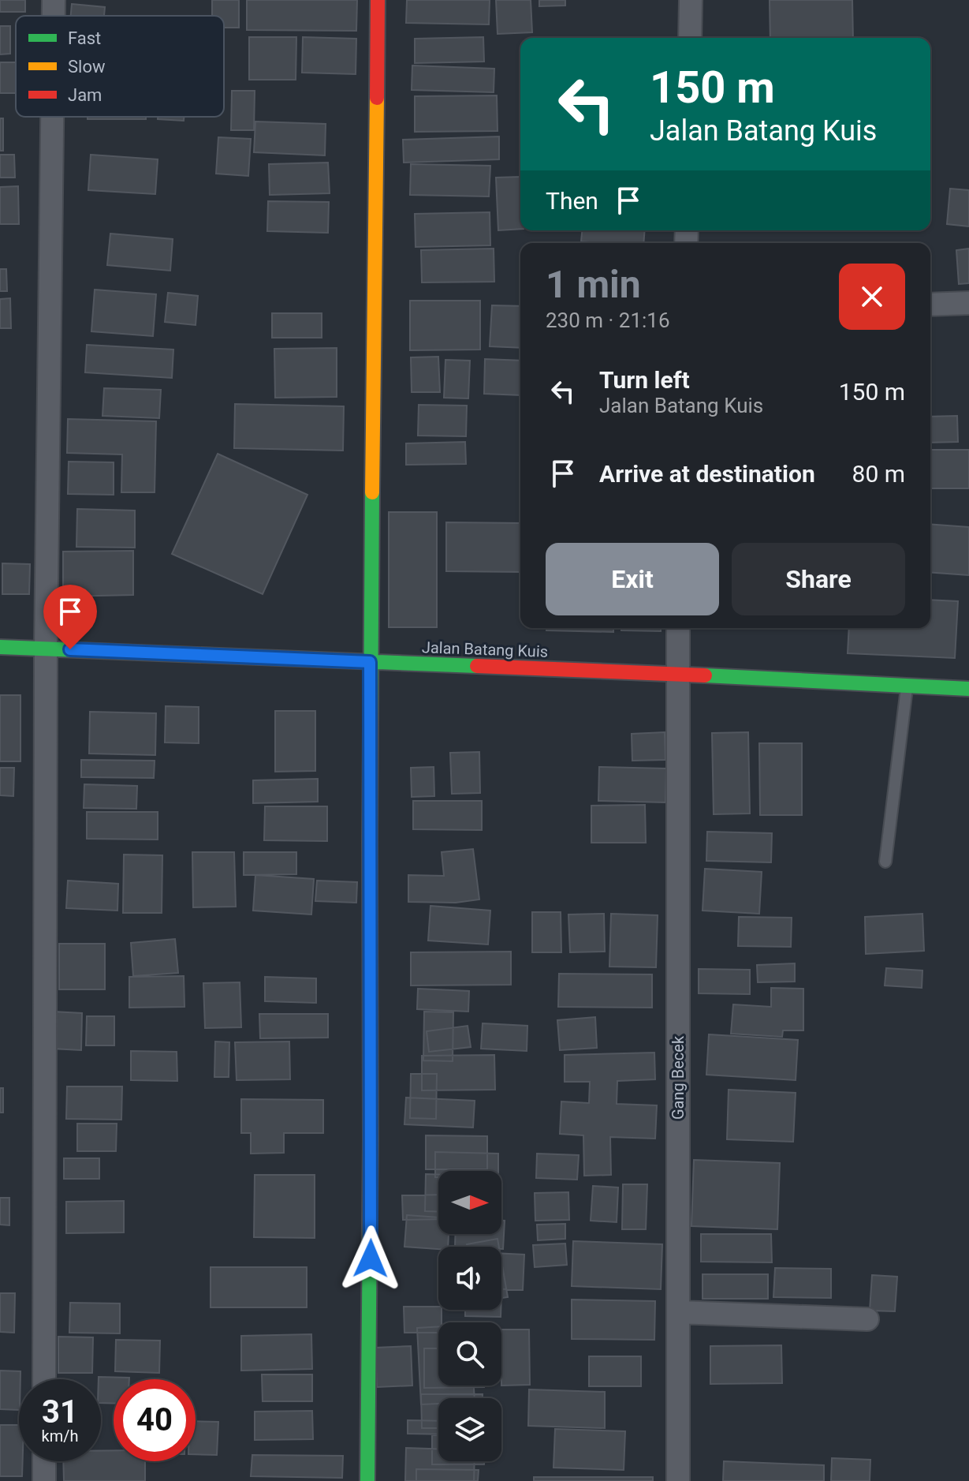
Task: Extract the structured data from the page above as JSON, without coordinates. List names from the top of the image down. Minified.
{"streets":{"street":["Jalan Batang Kuis","Gang Becek"]},"crossings":[["Jalan Batang Kuis","Gang Becek"]],"legend":["Fast","Slow","Jam"],"north":"right","page":{"turn":["150 m","Jalan Batang Kuis"],"then":"Then","heading":["1 min","230 m · 21:16"],"list":[{"name":"Turn left","note":"Jalan Batang Kuis","value":"150 m"},{"name":"Arrive at destination","value":"80 m"}],"buttons":["Exit","Share"],"speed":"31 km/h","limit":"40"}}
